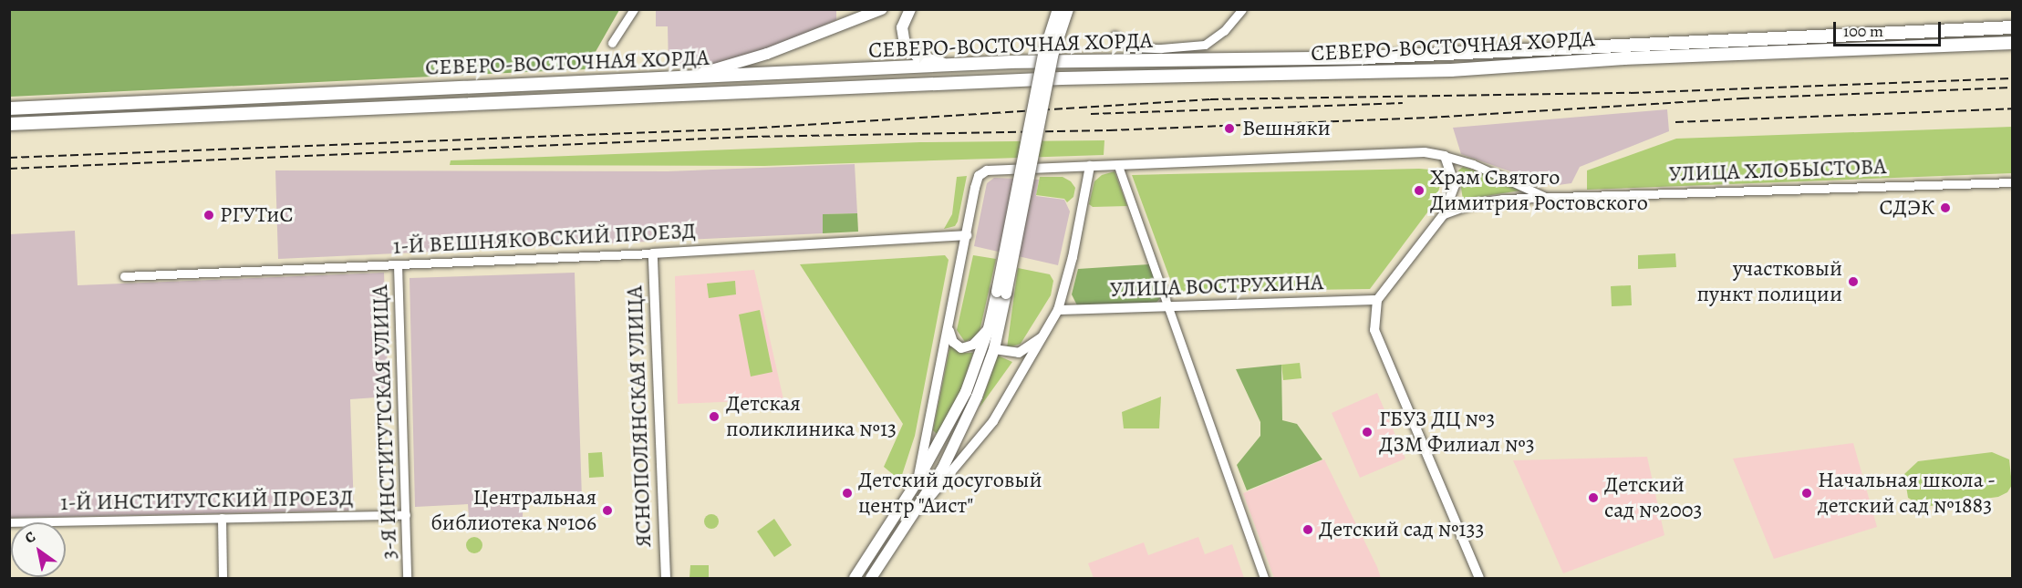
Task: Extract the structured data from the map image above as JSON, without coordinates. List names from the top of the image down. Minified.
{"streets":{"main road":["СЕВЕРО-ВОСТОЧНАЯ ХОРДА"],"street":["УЛИЦА ХЛОБЫСТОВА","1-Й ВЕШНЯКОВСКИЙ ПРОЕЗД","УЛИЦА ВОСТРУХИНА","ЯСНОПОЛЯНСКАЯ УЛИЦА","3-Я ИНСТИТУТСКАЯ УЛИЦА","1-Й ИНСТИТУТСКИЙ ПРОЕЗД"]},"crossings":[["1-Й ВЕШНЯКОВСКИЙ ПРОЕЗД","ЯСНОПОЛЯНСКАЯ УЛИЦА"],["1-Й ВЕШНЯКОВСКИЙ ПРОЕЗД","3-Я ИНСТИТУТСКАЯ УЛИЦА"],["3-Я ИНСТИТУТСКАЯ УЛИЦА","1-Й ИНСТИТУТСКИЙ ПРОЕЗД"]],"places":["Вешняки","Храм Святого Димитрия Ростовского","СДЭК","РГУТиС","участковый пункт полиции","Детская поликлиника №13","ГБУЗ ДЦ №3 ДЗМ Филиал №3","Детский досуговый центр \"Аист\"","Начальная школа - детский сад №1883","Детский сад №2003","Центральная библиотека №106","Детский сад №133"],"scale_bar":"100 m","north":"top left"}
